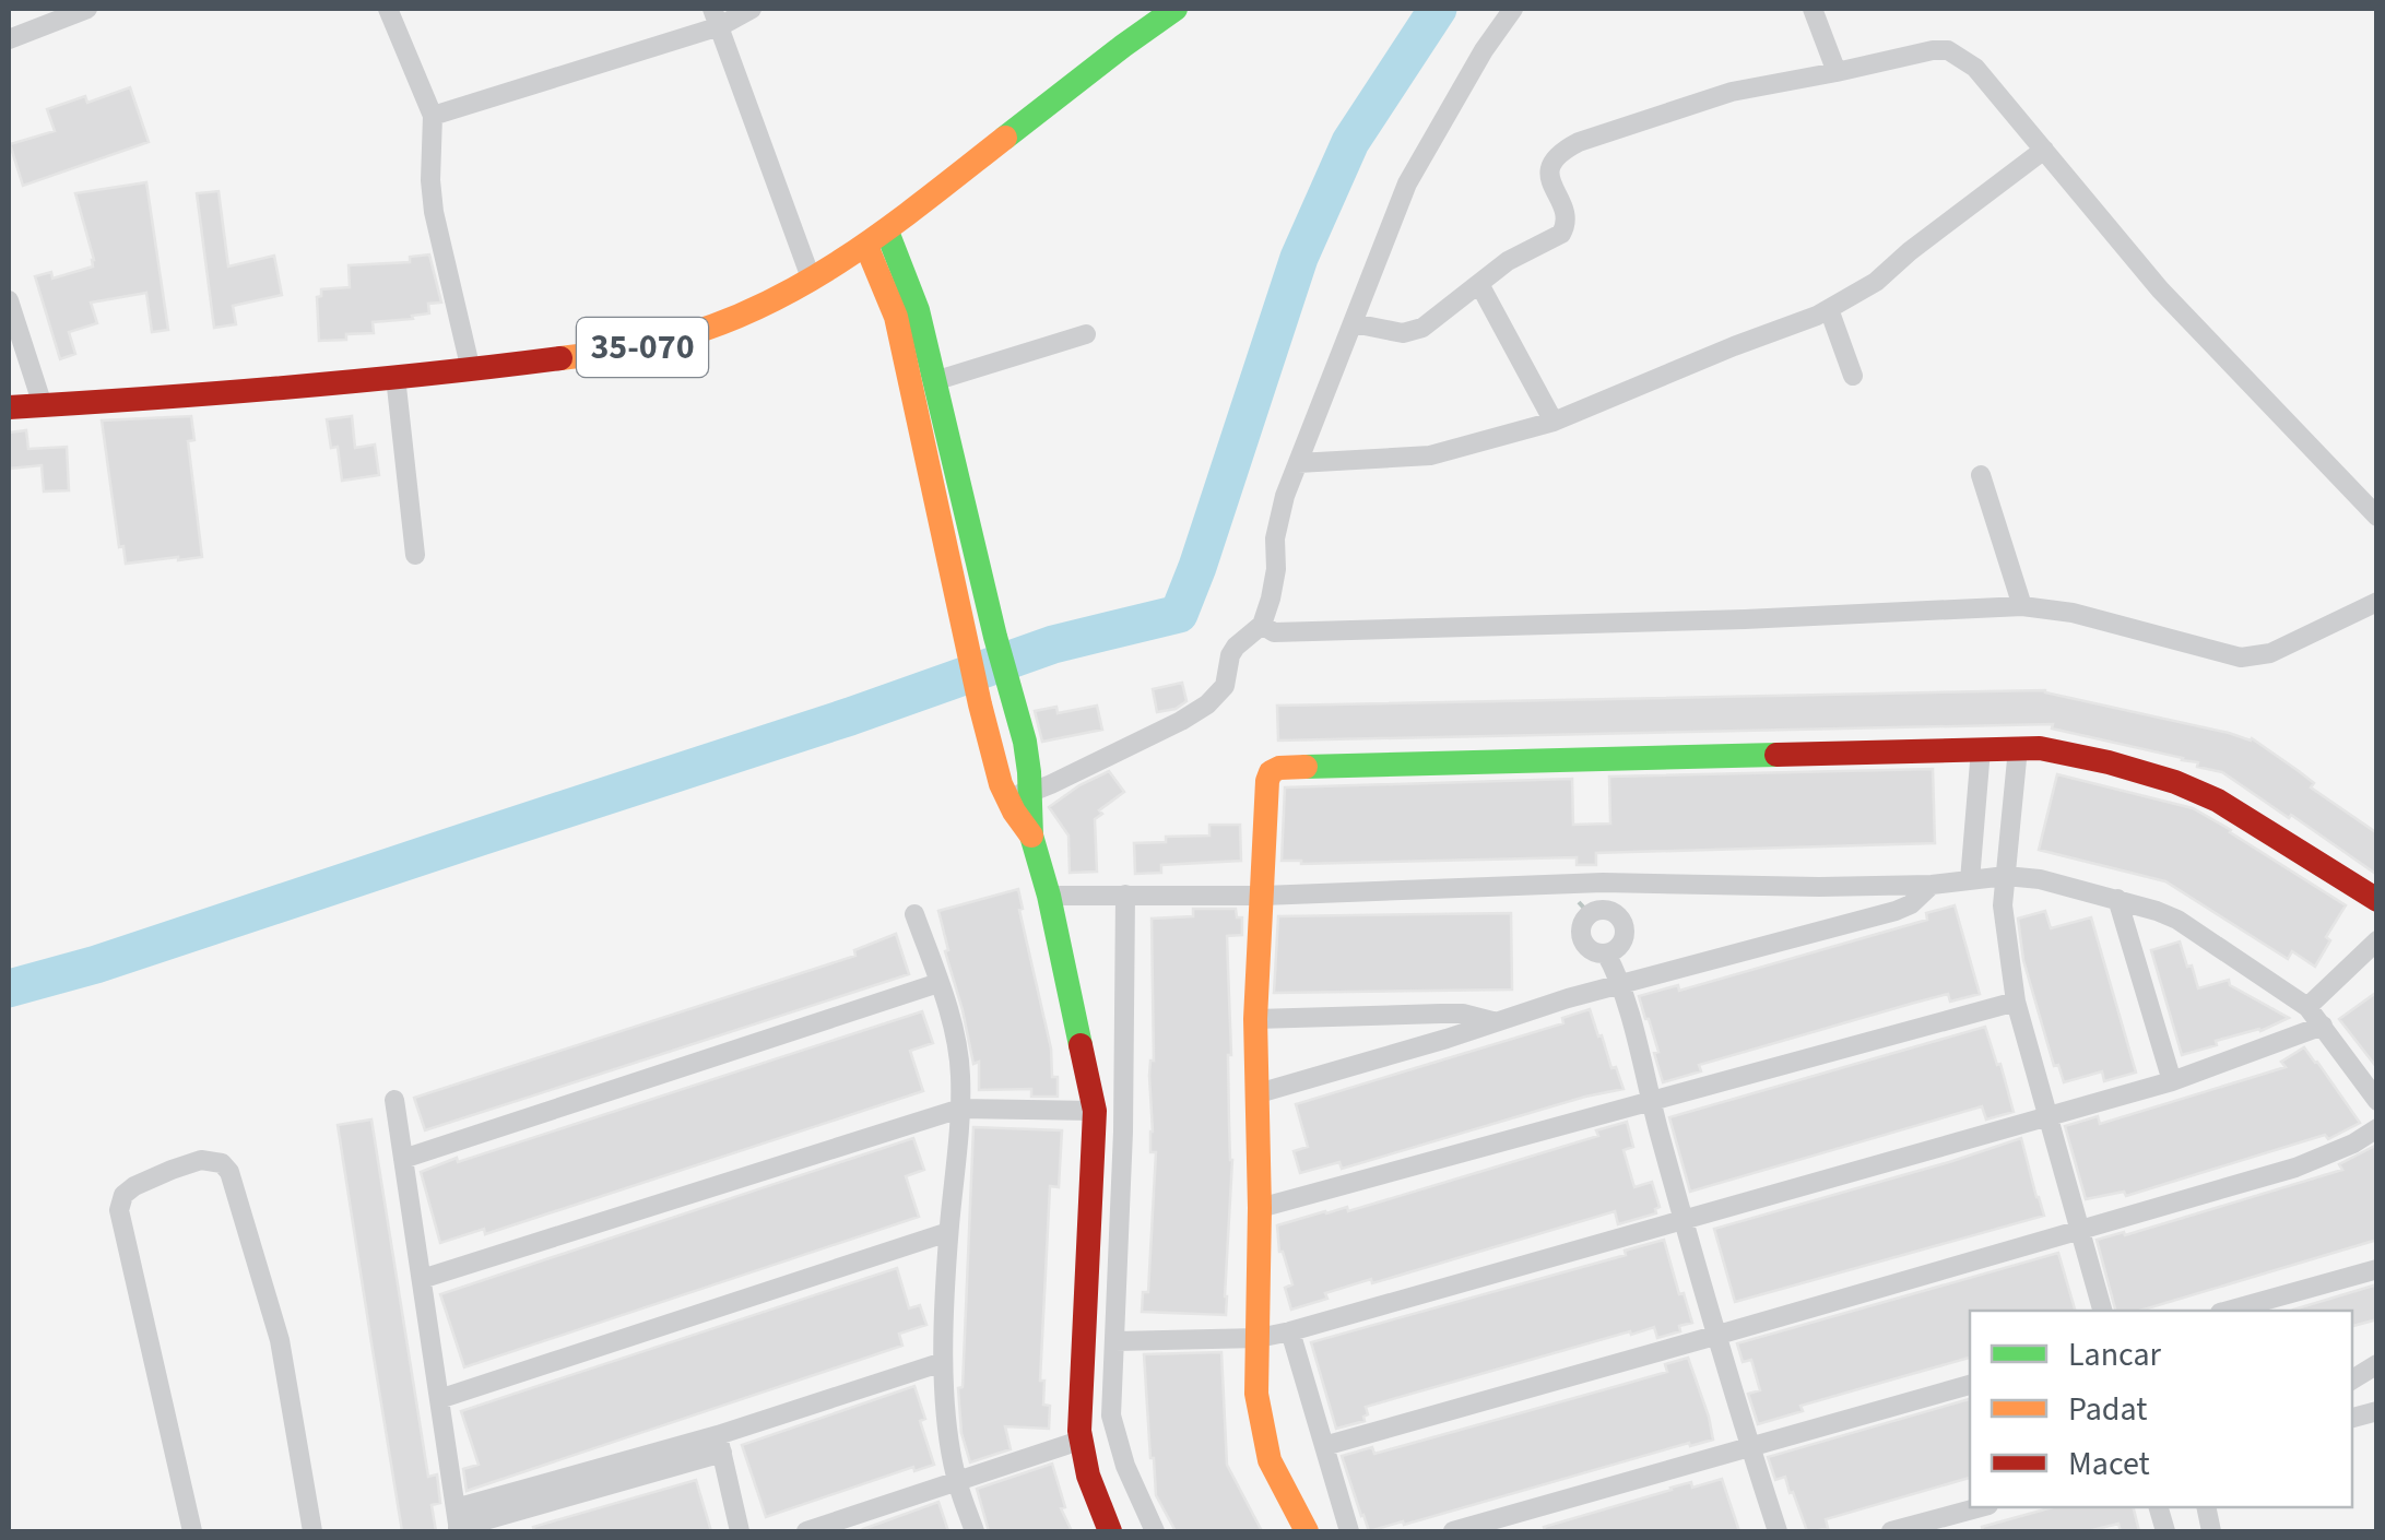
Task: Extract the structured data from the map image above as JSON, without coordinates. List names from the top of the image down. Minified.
{"streets":{"street":["35-070"]},"legend":["Lancar","Padat","Macet"]}
